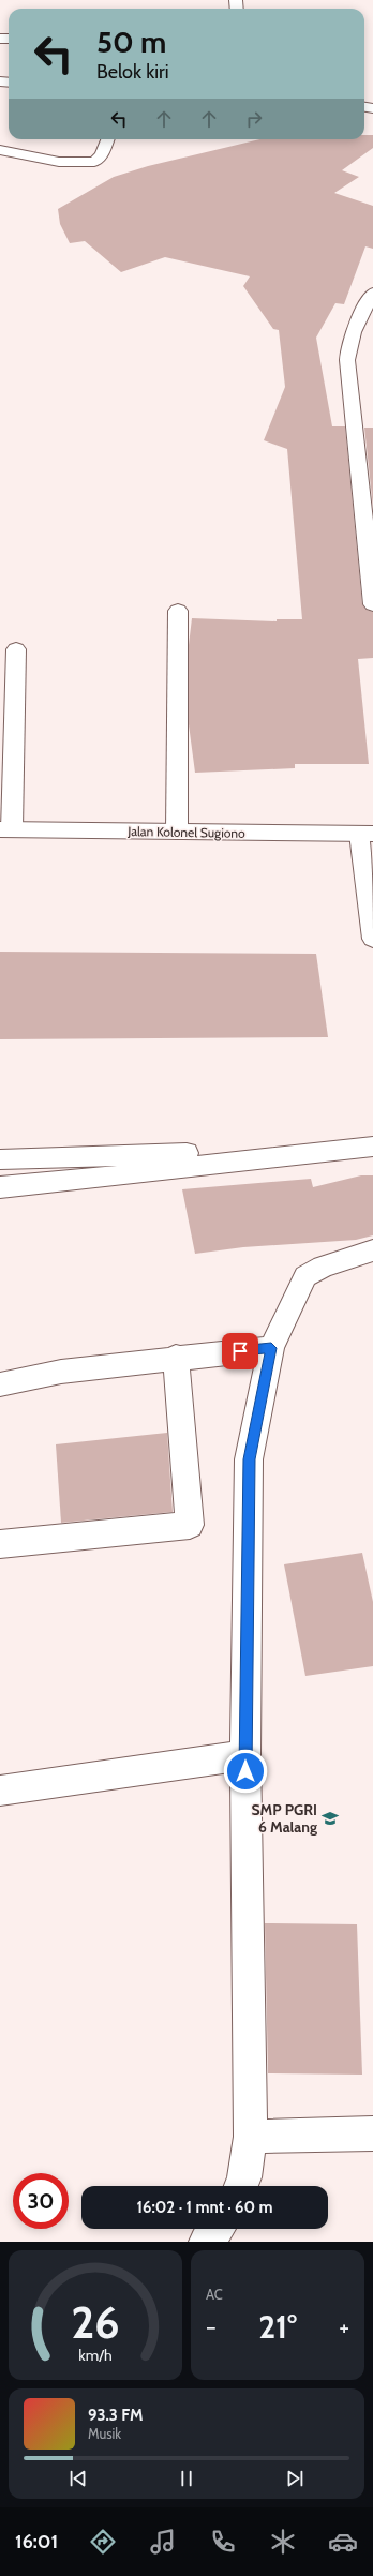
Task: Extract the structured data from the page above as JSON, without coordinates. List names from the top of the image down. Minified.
{"streets":{"main road":["Jalan Kolonel Sugiono"]},"places":{"school or university":["SMP PGRI 6 Malang"]},"page":{"turn":["50 m","Belok kiri"],"limit":"30","trip":"16:02 · 1 mnt · 60 m","tile":"AC","heat":["−","21°","+"],"song":["93.3 FM","Musik"],"tabs":"16:01","gauge":["26","km/h"]}}
